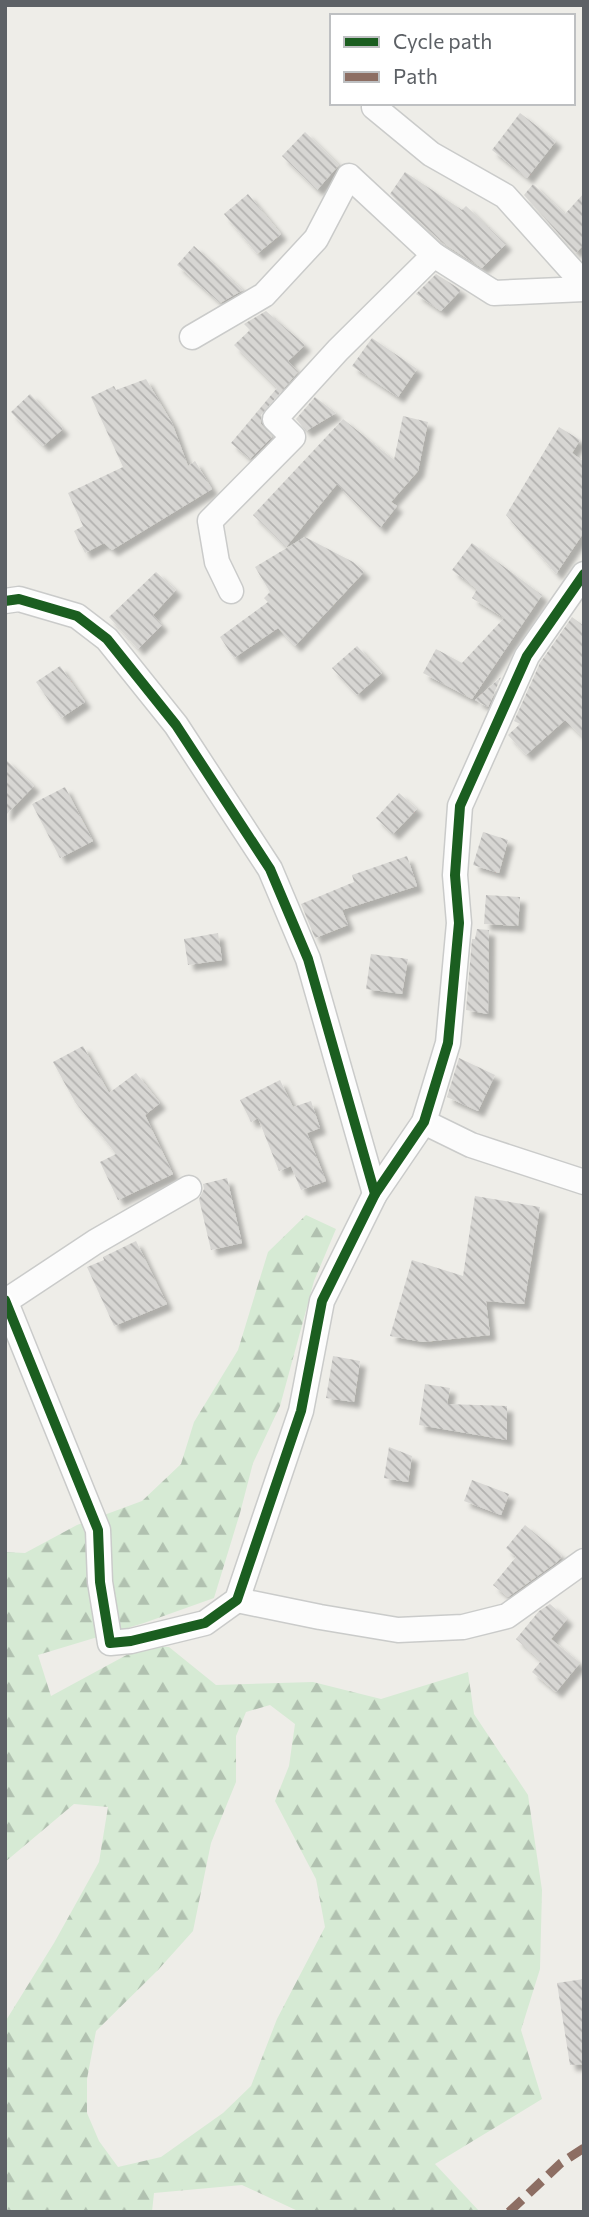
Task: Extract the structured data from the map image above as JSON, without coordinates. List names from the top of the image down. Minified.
{"legend":["Cycle path","Path"]}
